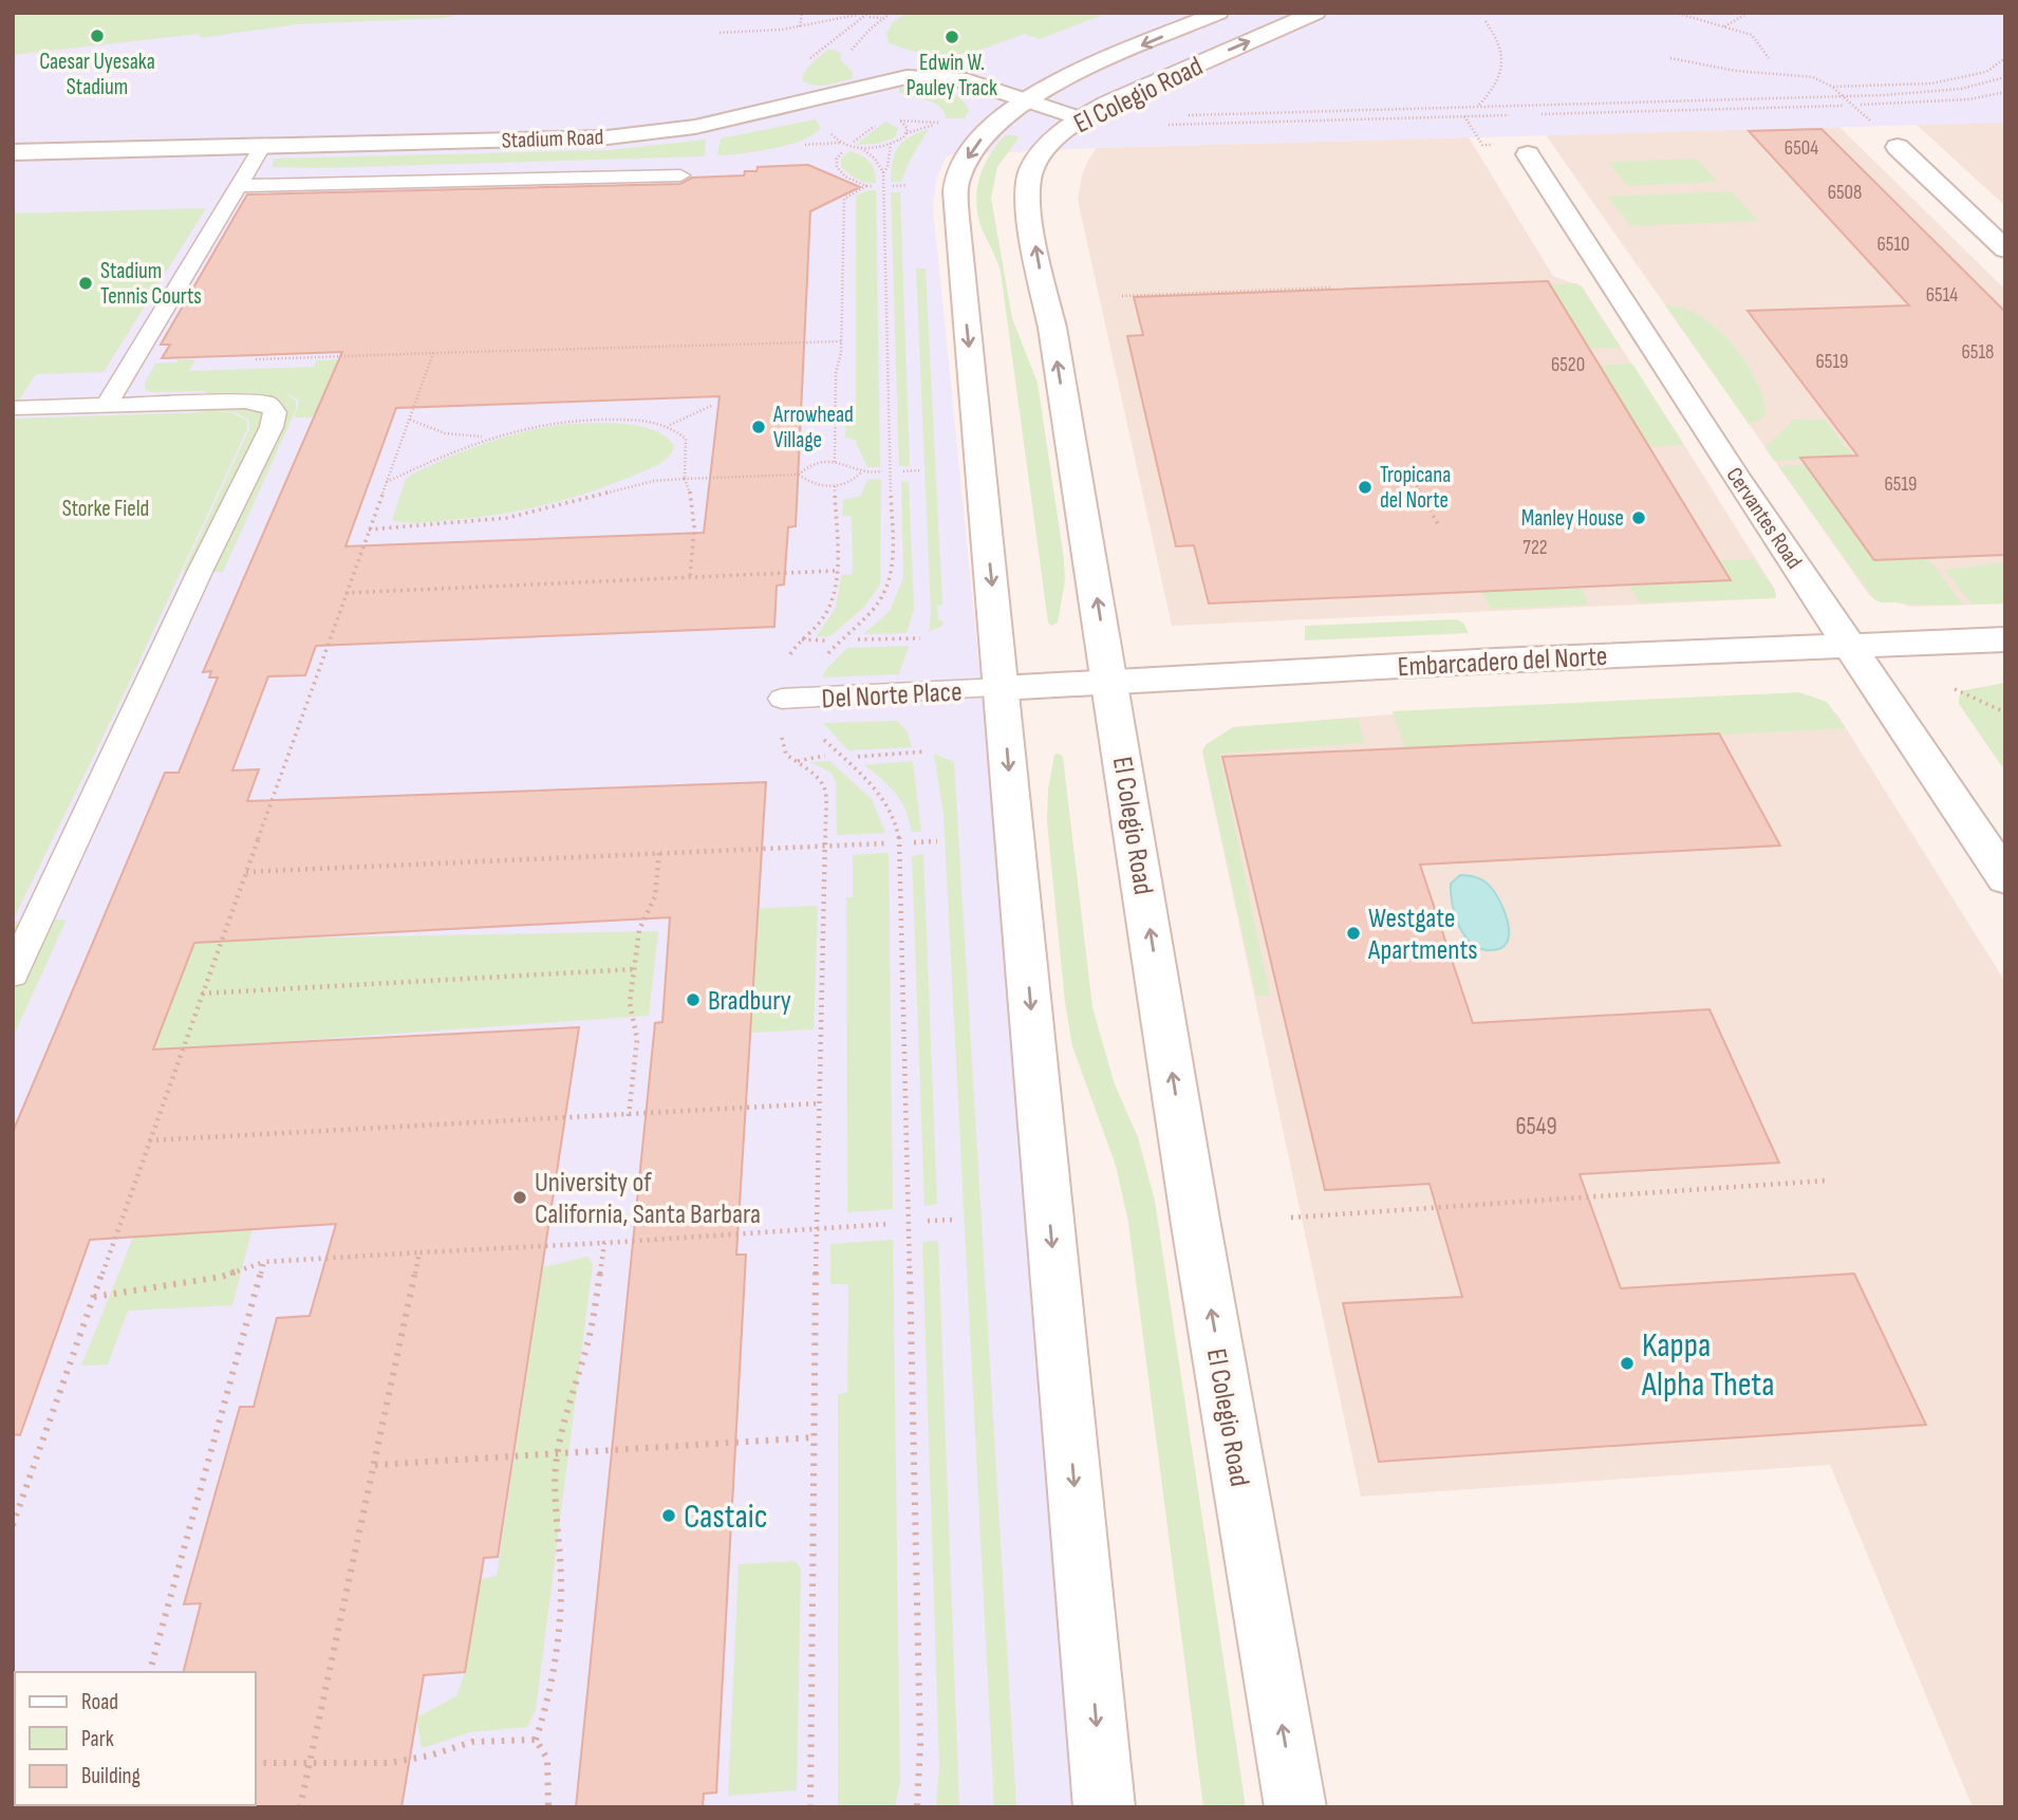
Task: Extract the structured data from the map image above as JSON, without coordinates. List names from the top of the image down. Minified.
{"streets":{"main road":["El Colegio Road","Stadium Road","Cervantes Road","Embarcadero del Norte"],"lane":["Del Norte Place"]},"crossings":[["El Colegio Road","Stadium Road"],["El Colegio Road","Embarcadero del Norte"],["El Colegio Road","Del Norte Place"],["Cervantes Road","Embarcadero del Norte"],["Embarcadero del Norte","Del Norte Place"]],"parks":["Storke Field"],"places":["Caesar Uyesaka Stadium","Edwin W. Pauley Track","Stadium Tennis Courts","Arrowhead Village","Tropicana del Norte","Manley House","Westgate Apartments","Bradbury","University of California, Santa Barbara","Kappa Alpha Theta","Castaic"],"house_numbers":["6504","6508","6510","6514","6518","6519","6520","6519","722","6549"],"legend":["Road","Park","Building"]}
